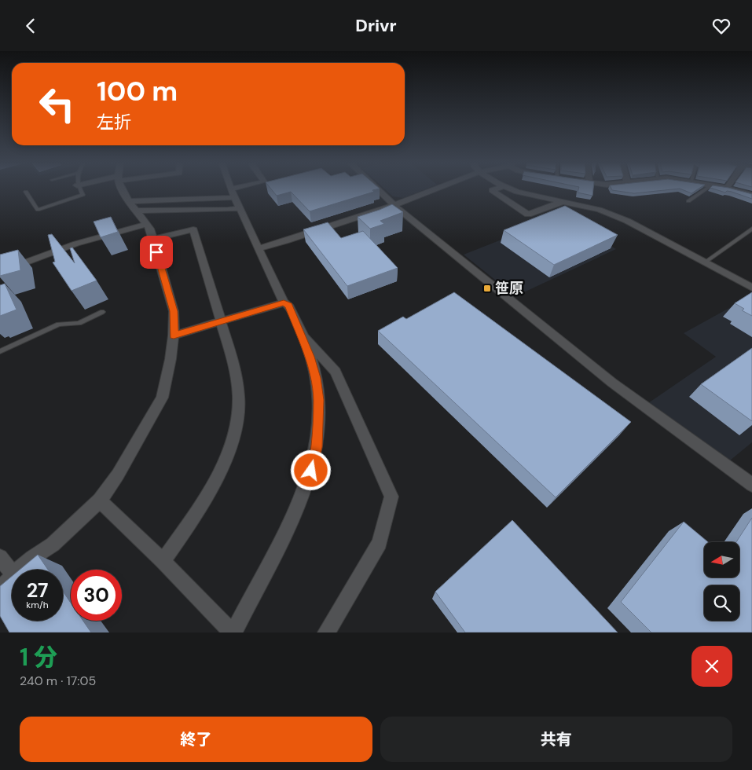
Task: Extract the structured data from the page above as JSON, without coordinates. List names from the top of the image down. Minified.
{"places":{"transit":["笹原"]},"north":"left","page":{"header":"Drivr","turn":["100 m","左折"],"speed":"27 km/h","limit":"30","heading":["1 分","240 m · 17:05"],"buttons":["終了","共有"]}}
